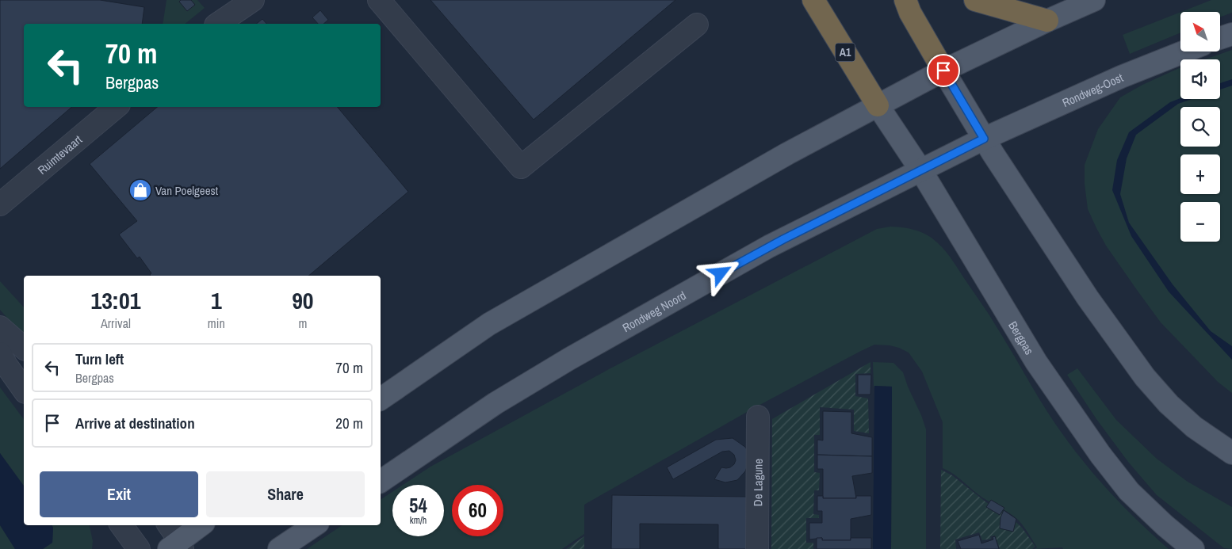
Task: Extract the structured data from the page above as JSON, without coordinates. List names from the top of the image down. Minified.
{"streets":{"highway":["A1"],"main road":["Rondweg-Oost","Rondweg Noord","Bergpas"],"street":["Ruimtevaart","De Lagune"]},"crossings":[["A1","Bergpas"],["Rondweg-Oost","Rondweg Noord"],["Rondweg Noord","Bergpas"]],"places":{"shop":["Van Poelgeest"]},"north":"top left","page":{"map_buttons":["+","−"],"turn":["70 m","Bergpas"],"eta":["13:01","Arrival","1","min","90","m"],"list":[{"name":"Turn left","note":"Bergpas","value":"70 m"},{"name":"Arrive at destination","value":"20 m"}],"buttons":["Exit","Share"],"speed":"54 km/h","limit":"60"}}
